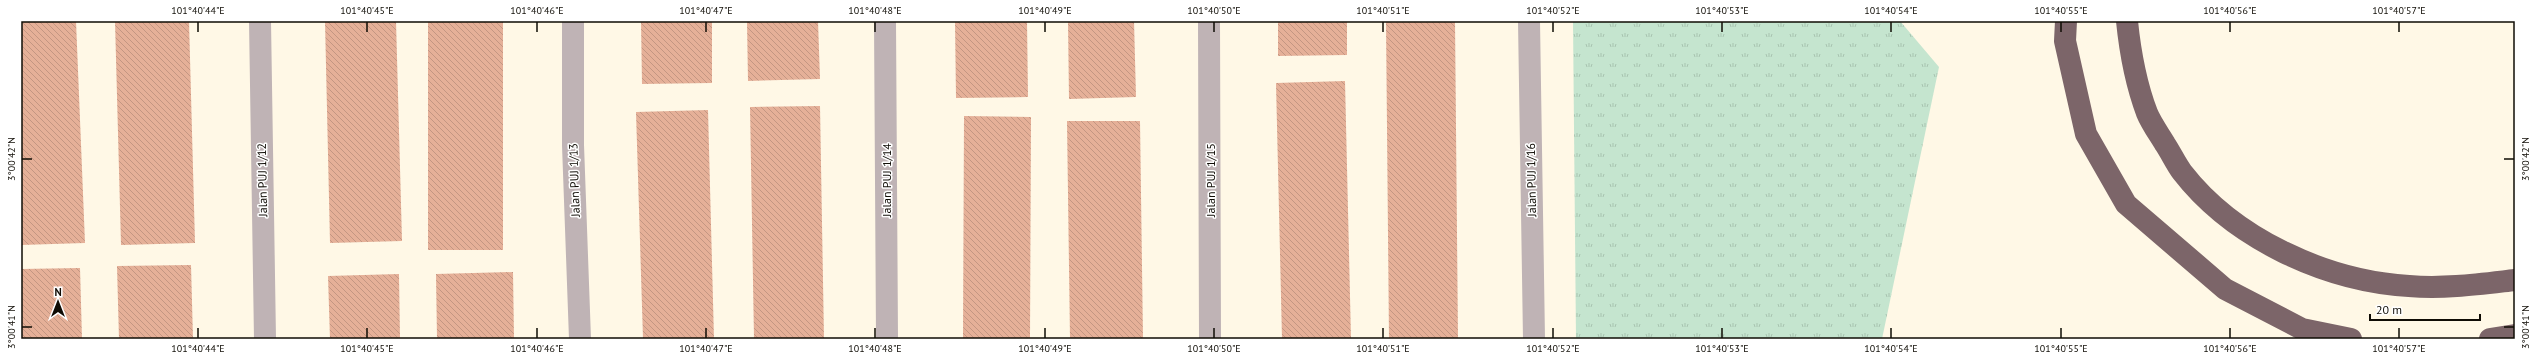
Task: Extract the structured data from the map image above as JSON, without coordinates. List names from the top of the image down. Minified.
{"streets":{"street":["Jalan PUJ 1/12","Jalan PUJ 1/13","Jalan PUJ 1/14","Jalan PUJ 1/15","Jalan PUJ 1/16"]},"scale_bar":"20 m","north":"top","coordinates":["101°40'44\"E","101°40'45\"E","101°40'46\"E","101°40'47\"E","101°40'48\"E","101°40'49\"E","101°40'50\"E","101°40'51\"E","101°40'52\"E","101°40'53\"E","101°40'54\"E","101°40'55\"E","101°40'56\"E","101°40'57\"E","3°00'42\"N","3°00'41\"N"]}
